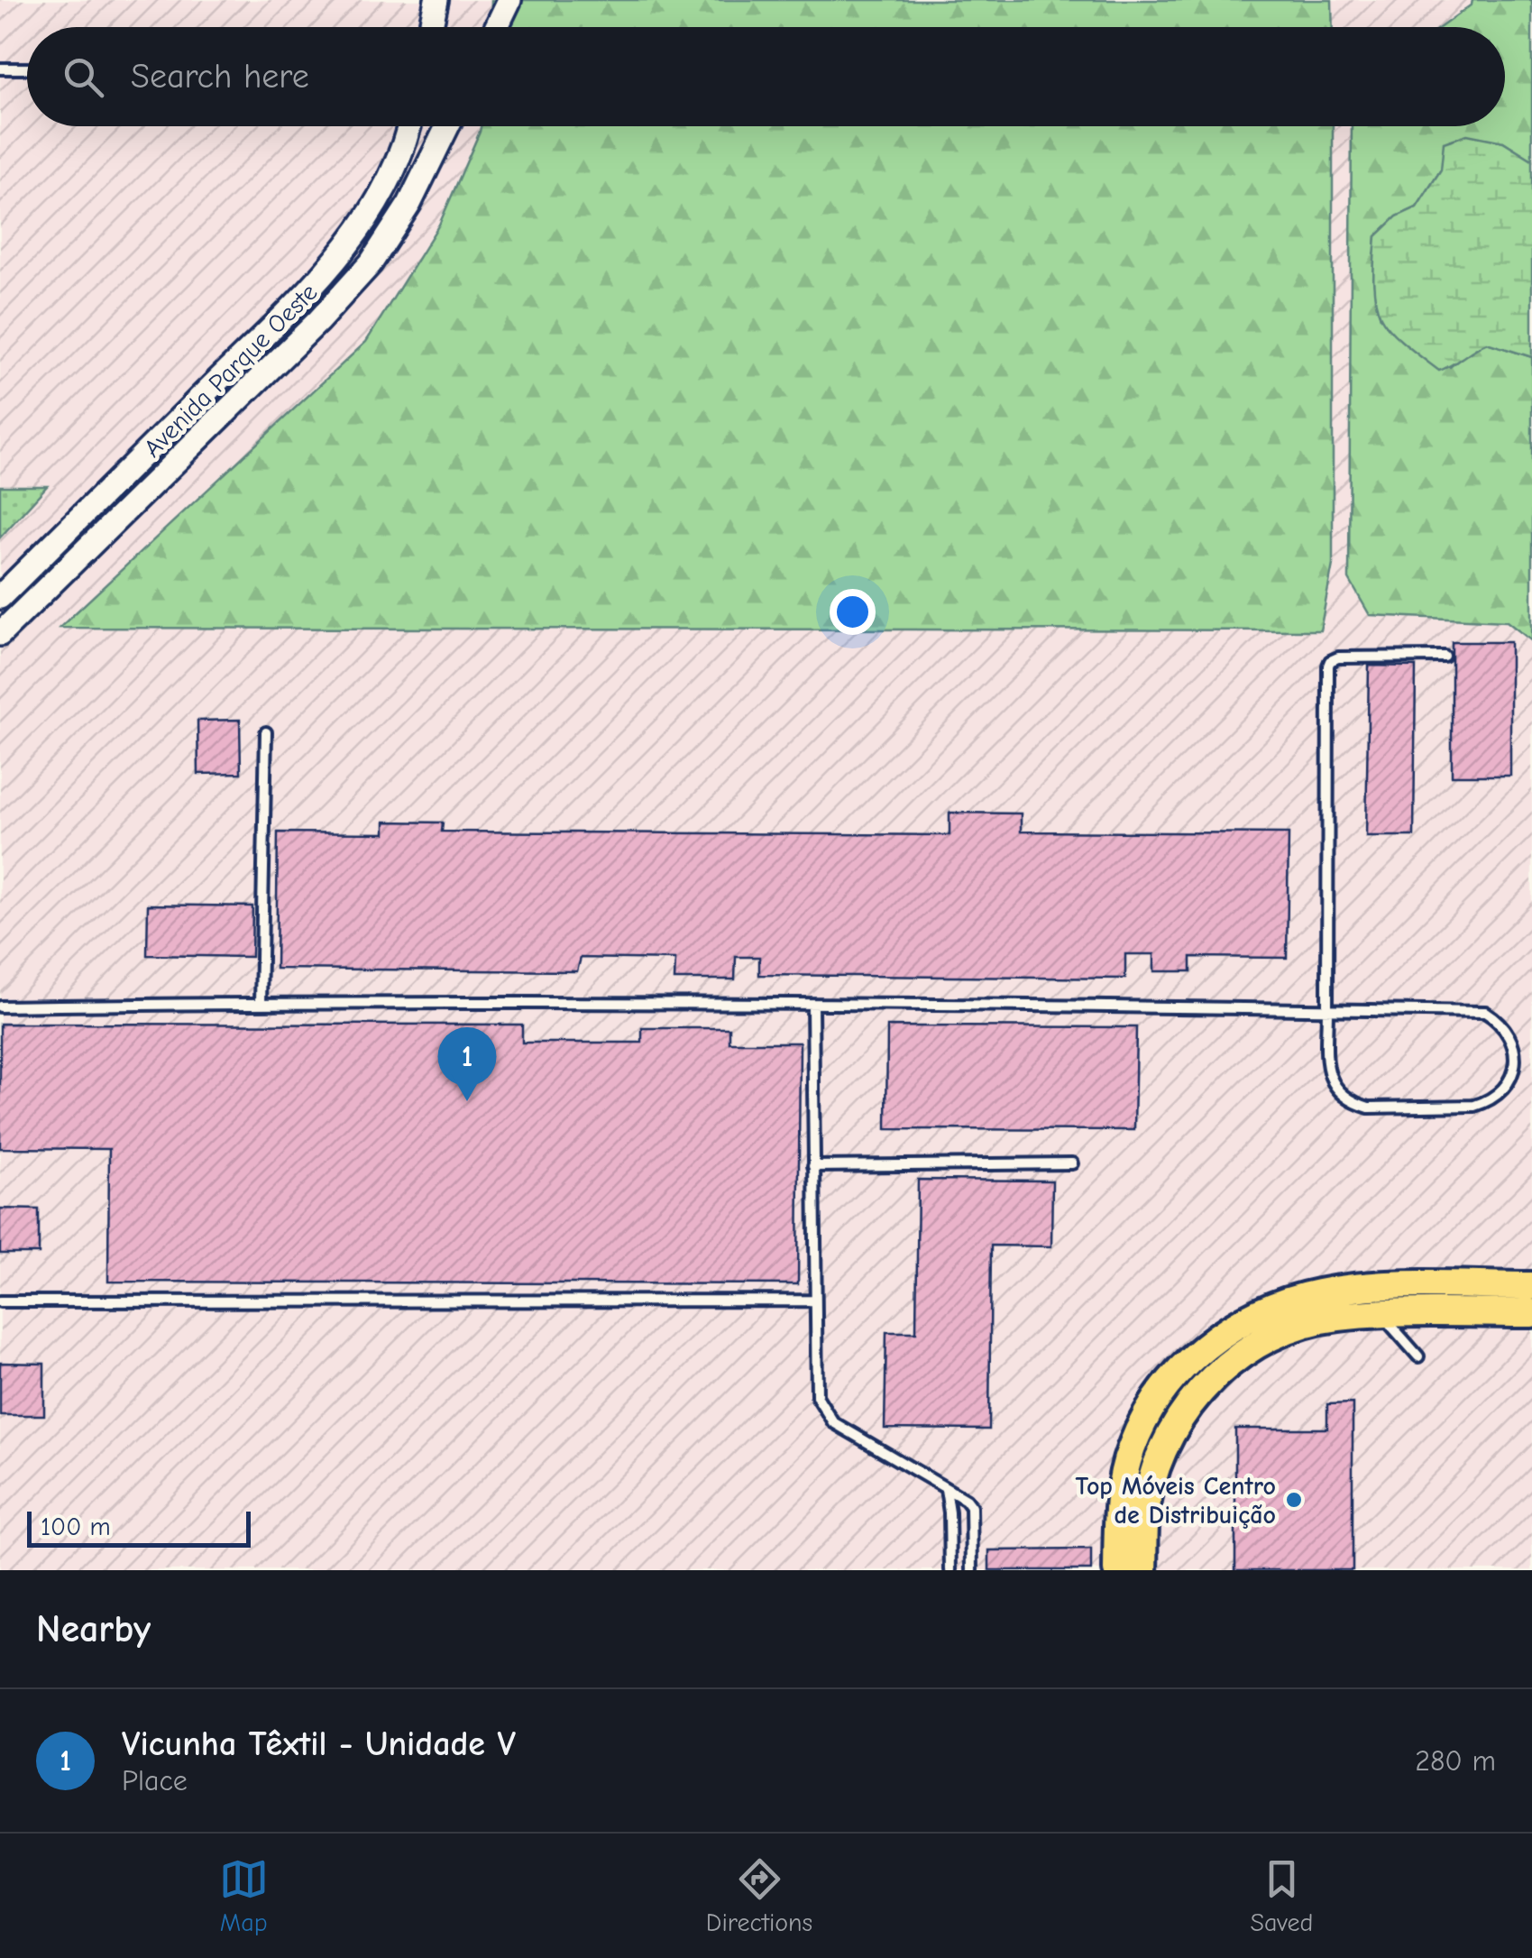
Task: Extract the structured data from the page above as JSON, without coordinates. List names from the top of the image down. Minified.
{"streets":{"street":["Avenida Parque Oeste"]},"places":["Top Móveis Centro de Distribuição"],"scale_bar":"100 m","page":{"search":"Search here","pins":"1","scale":"100 m","heading":"Nearby","list":[{"mark":"1","name":"Vicunha Têxtil - Unidade V","note":"Place","value":"280 m"}],"nav":["Map","Directions","Saved"]}}
